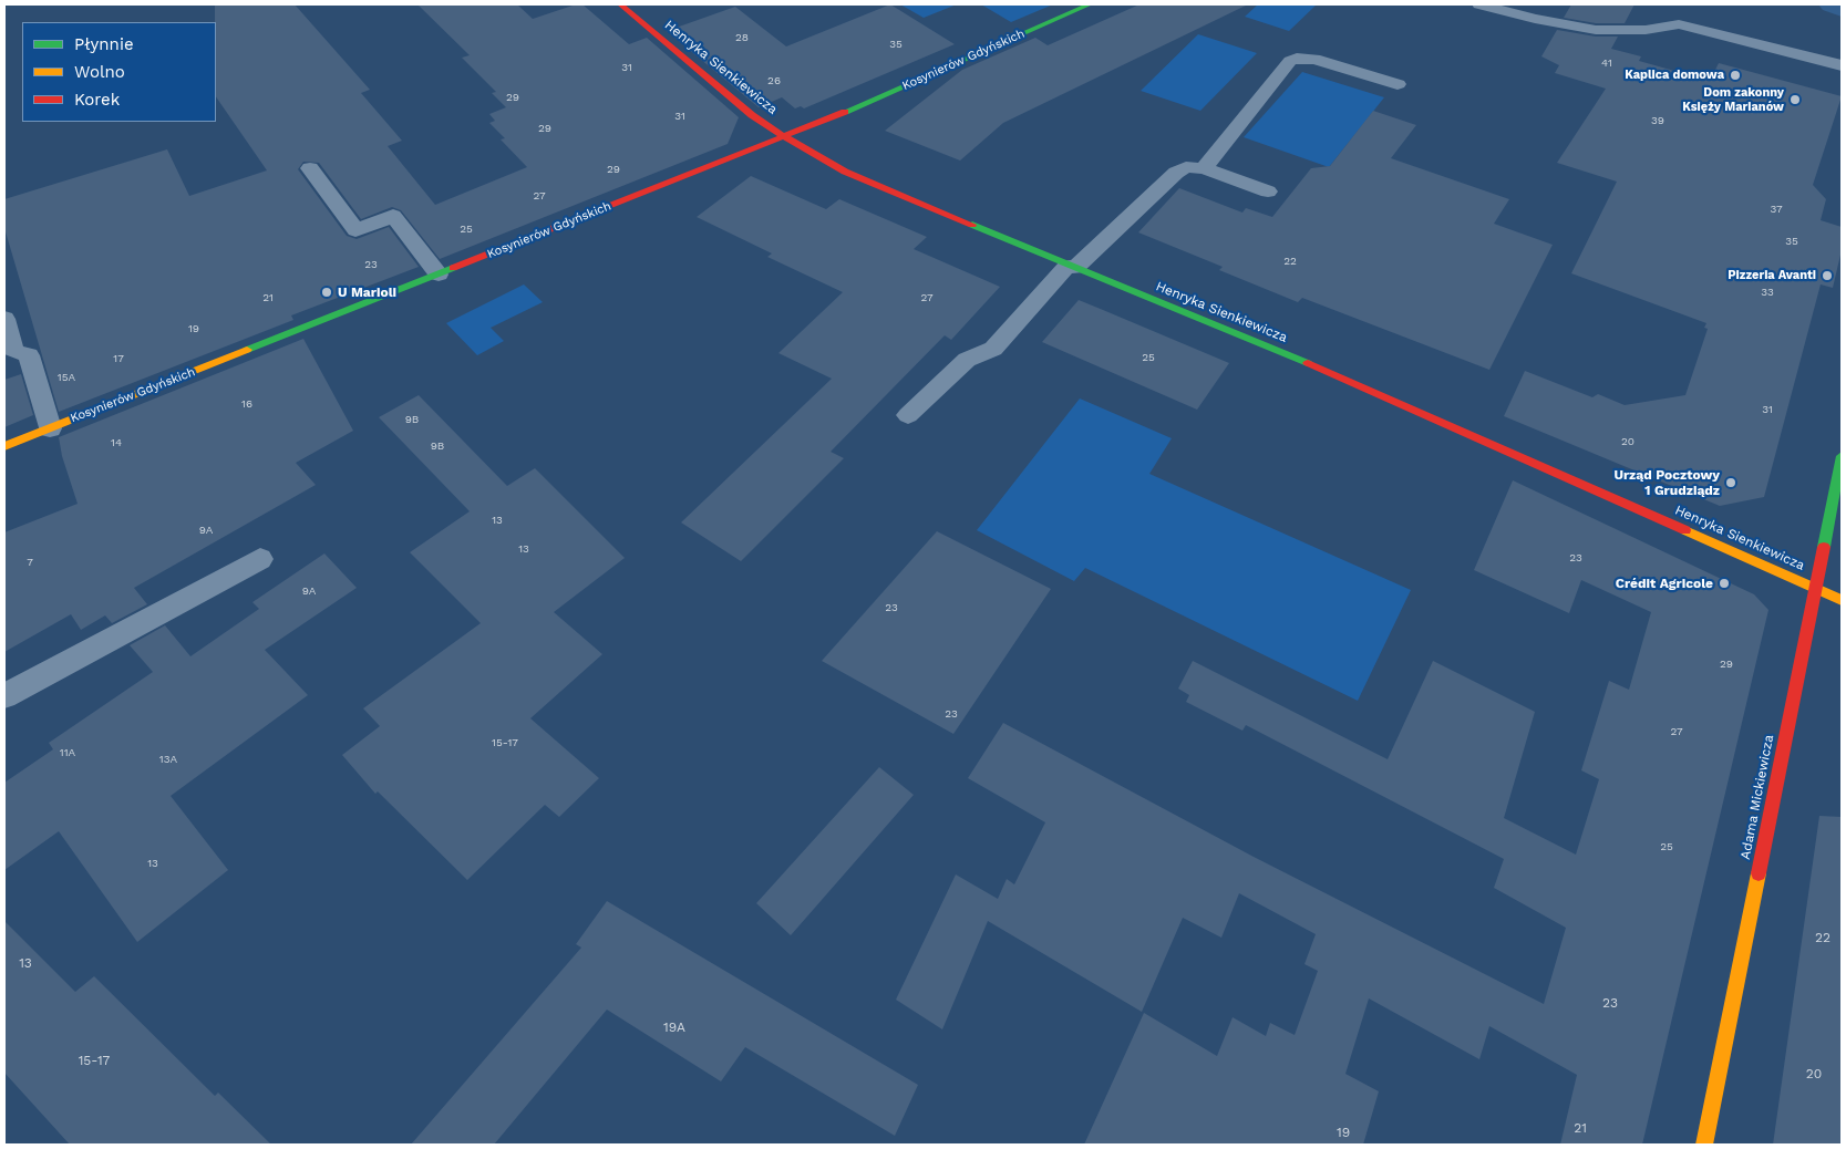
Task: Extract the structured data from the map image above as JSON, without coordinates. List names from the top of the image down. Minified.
{"streets":{"street":["Kosynierów Gdyńskich","Henryka Sienkiewicza","Adama Mickiewicza"]},"crossings":[["Kosynierów Gdyńskich","Henryka Sienkiewicza"],["Henryka Sienkiewicza","Adama Mickiewicza"]],"places":["Kaplica domowa","Dom zakonny Księży Marianów","Pizzeria Avanti","U Marioli","Urząd Pocztowy 1 Grudziądz","Crédit Agricole"],"house_numbers":["28","35","41","31","26","29","31","39","29","29","27","37","25","35","22","23","33","21","27","19","25","17","15A","16","31","9B","20","14","9B","13","9A","13","23","7","9A","23","29","23","27","15-17","11A","13A","25","13","22","13","23","19A","15-17","20","21","19"],"legend":["Płynnie","Wolno","Korek"]}
